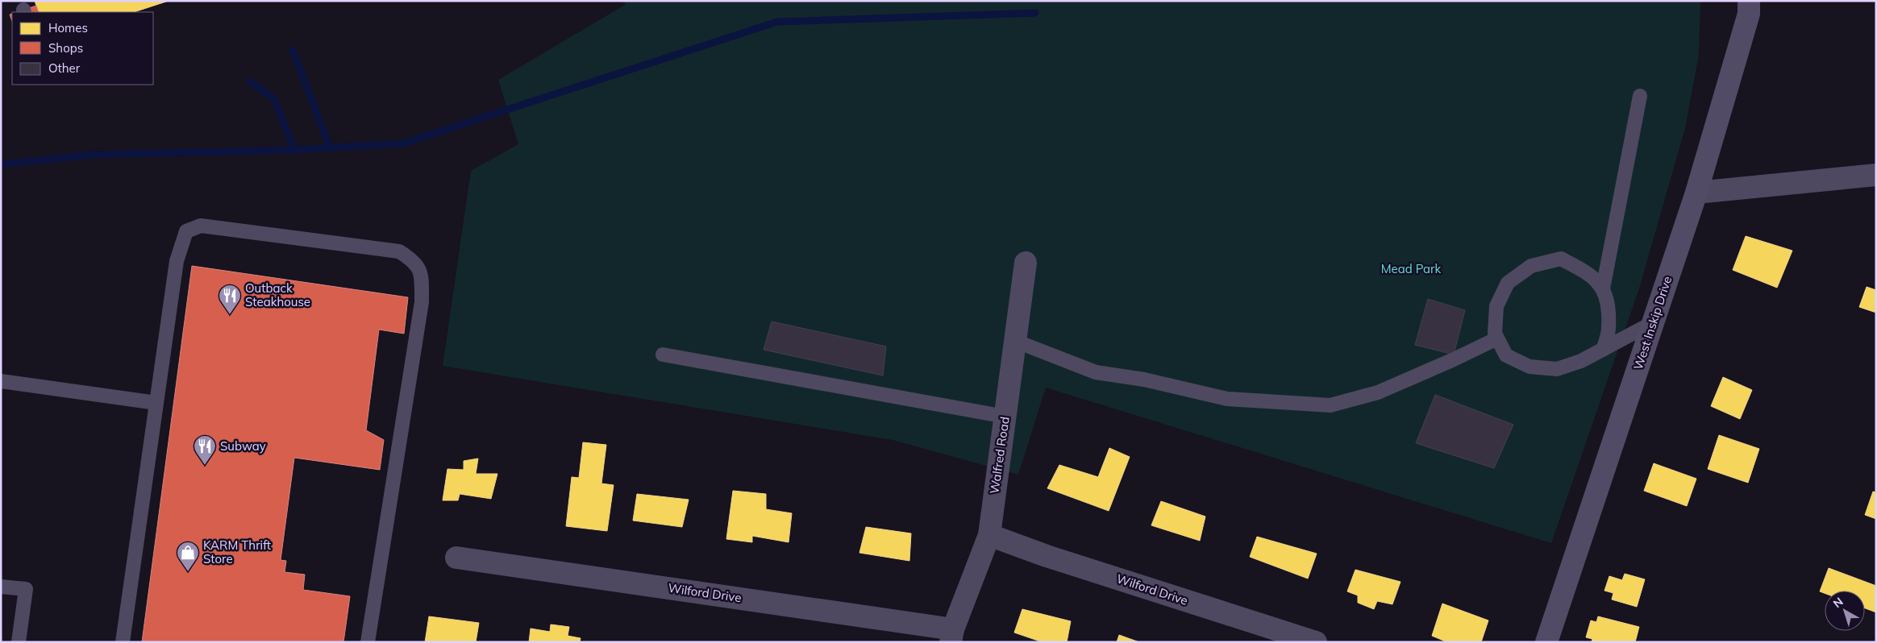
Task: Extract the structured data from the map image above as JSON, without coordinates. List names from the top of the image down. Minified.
{"streets":{"street":["West Inskip Drive","Walfred Road","Wilford Drive"]},"crossings":[["Walfred Road","Wilford Drive"]],"parks":["Mead Park"],"places":{"restaurant":["Outback Steakhouse","Subway"],"shop":["KARM Thrift Store"]},"legend":["Homes","Shops","Other"],"north":"top left"}
